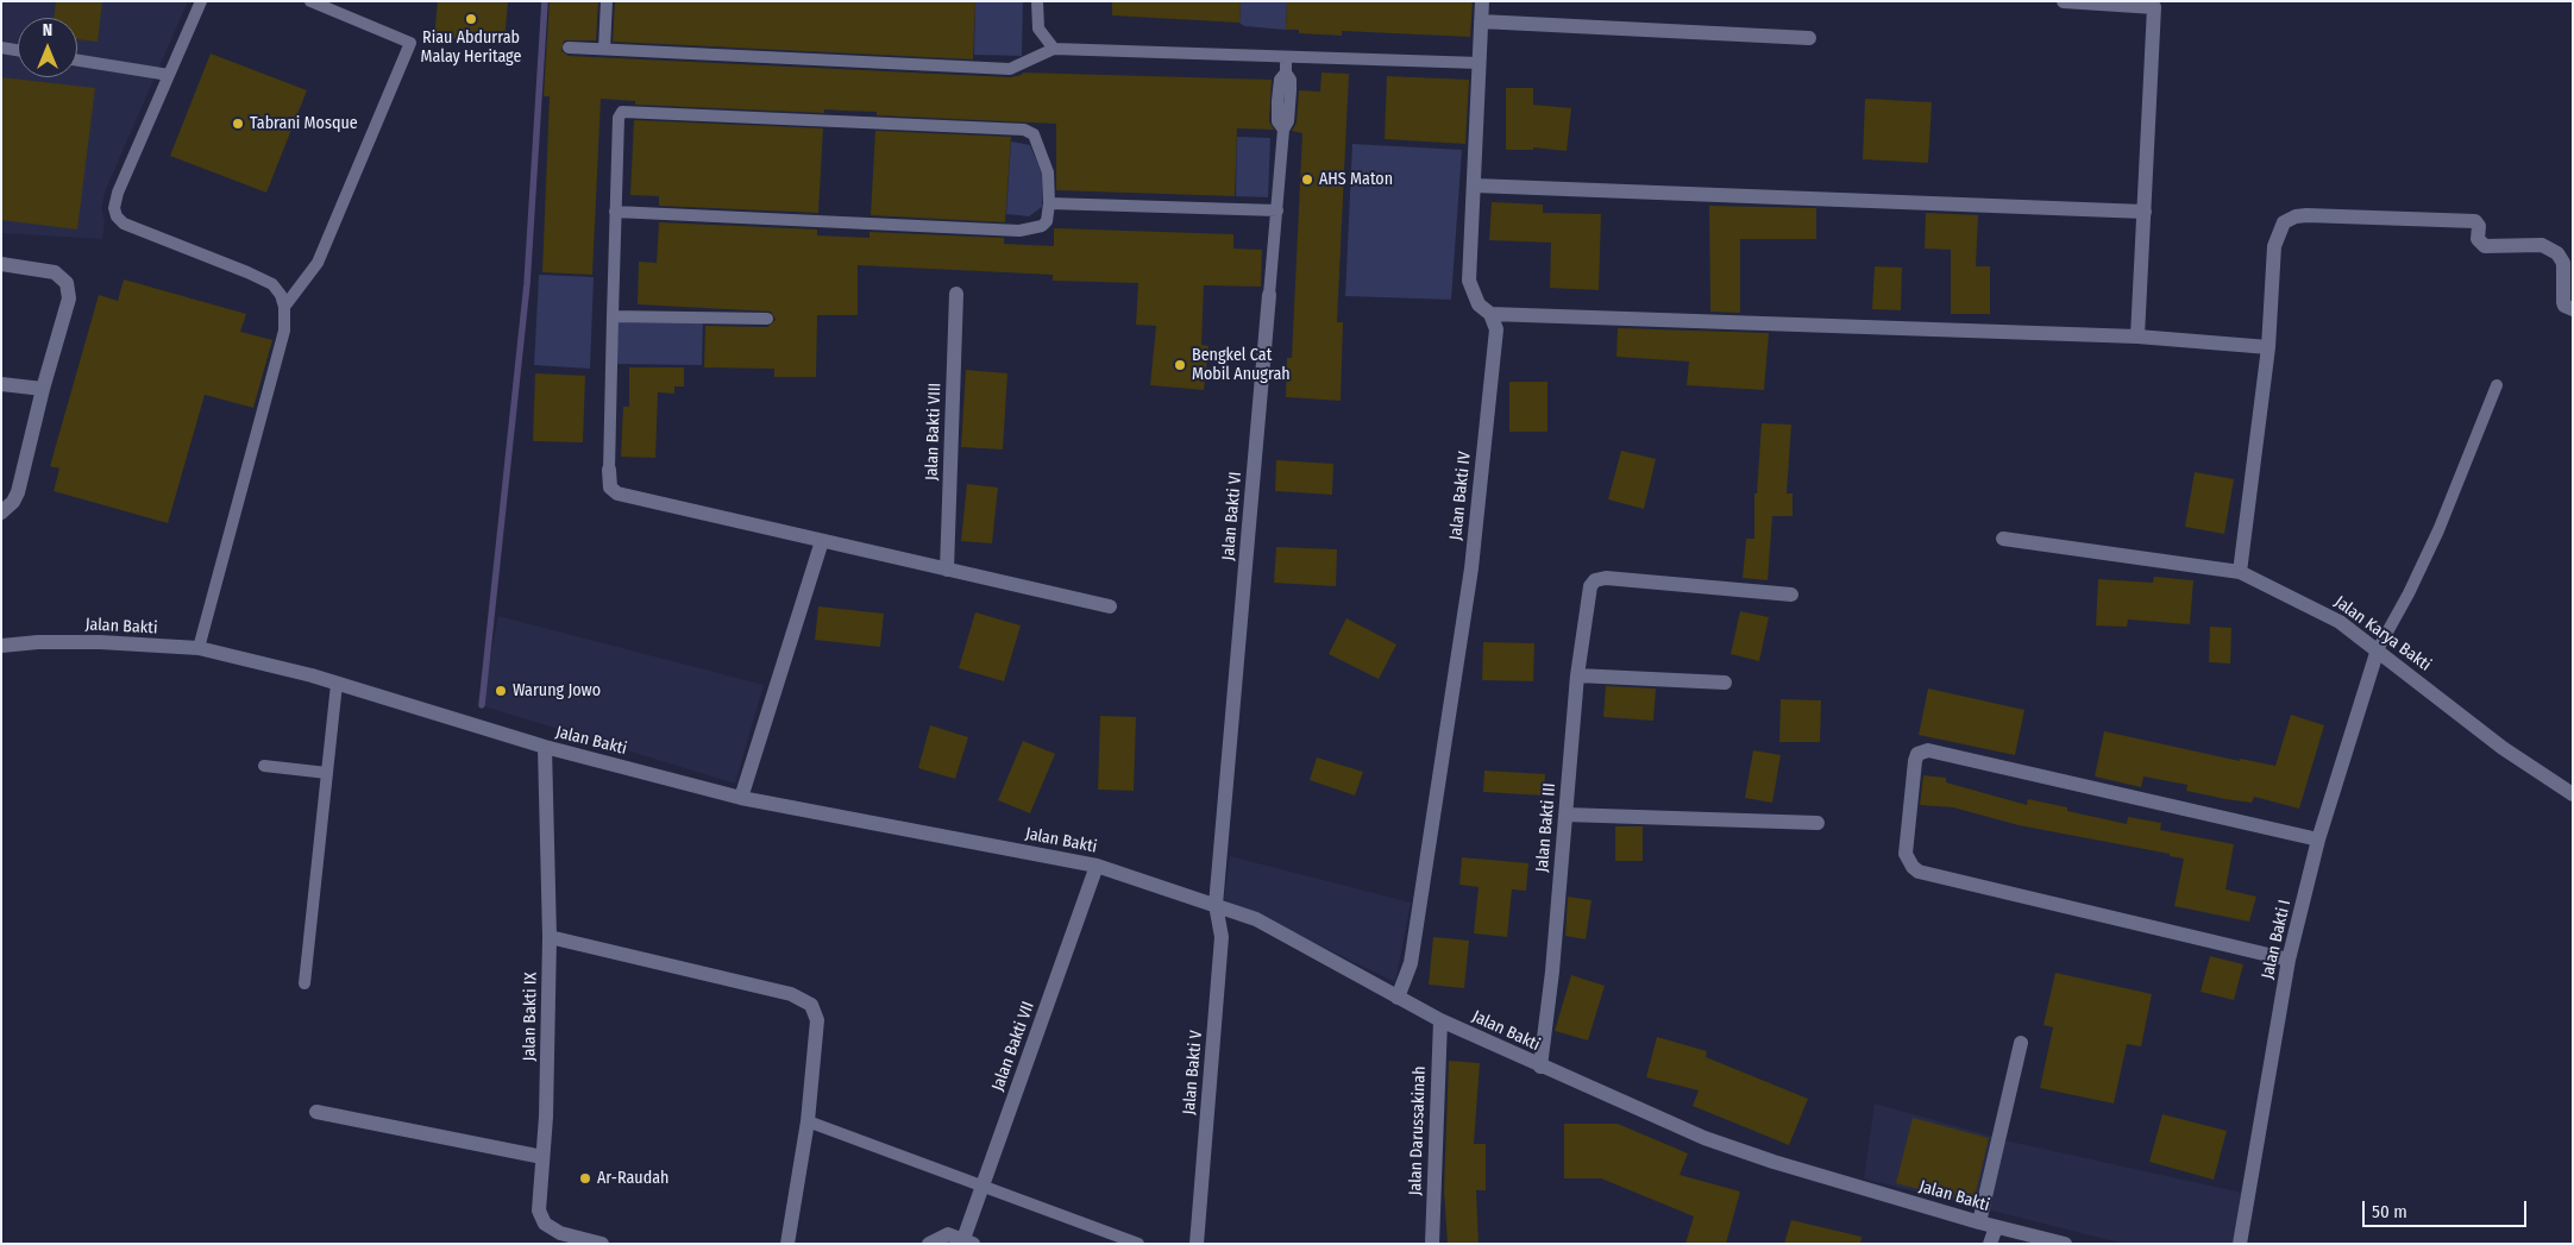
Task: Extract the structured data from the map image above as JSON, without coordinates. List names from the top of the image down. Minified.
{"streets":{"street":["Jalan Bakti VIII","Jalan Bakti IV","Jalan Bakti VI","Jalan Bakti","Jalan Karya Bakti","Jalan Bakti III","Jalan Bakti I","Jalan Bakti IX","Jalan Bakti VII","Jalan Bakti V","Jalan Darussakinah"]},"crossings":[["Jalan Bakti IV","Jalan Bakti"],["Jalan Bakti VI","Jalan Bakti"],["Jalan Bakti VI","Jalan Bakti V"],["Jalan Bakti","Jalan Bakti III"],["Jalan Bakti","Jalan Bakti IX"],["Jalan Bakti","Jalan Bakti VII"],["Jalan Bakti","Jalan Bakti V"],["Jalan Bakti","Jalan Darussakinah"],["Jalan Karya Bakti","Jalan Bakti I"]],"places":["Riau Abdurrab Malay Heritage","Tabrani Mosque","AHS Maton","Bengkel Cat Mobil Anugrah","Warung Jowo","Ar-Raudah"],"scale_bar":"50 m","north":"top"}
